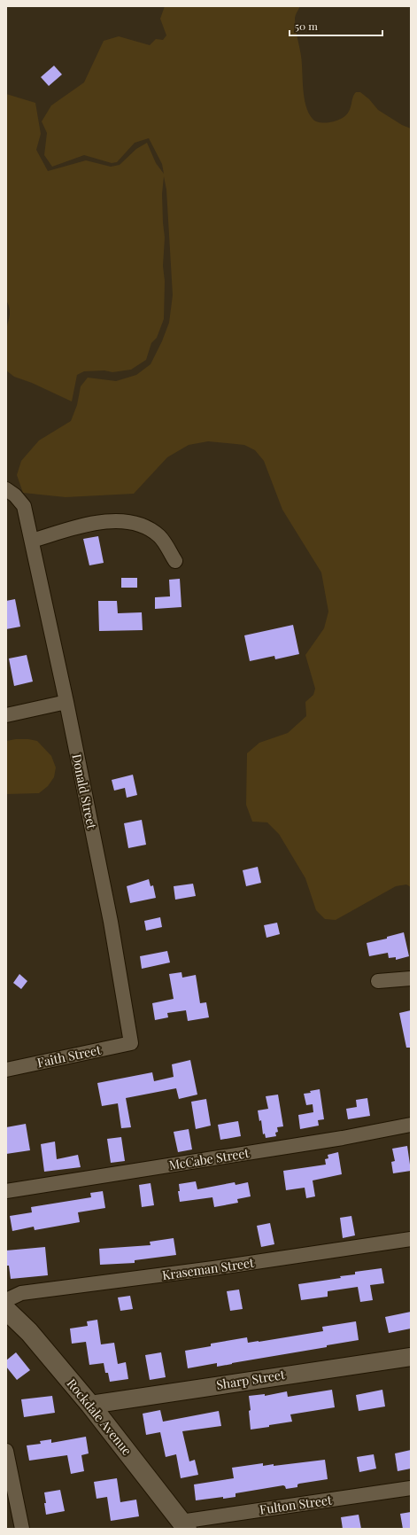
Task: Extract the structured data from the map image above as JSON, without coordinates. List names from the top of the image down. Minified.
{"streets":{"main road":["Rockdale Avenue"],"street":["Donald Street","Faith Street","McCabe Street","Kraseman Street","Sharp Street","Fulton Street"]},"crossings":[["Donald Street","Faith Street"],["Sharp Street","Rockdale Avenue"],["Rockdale Avenue","Fulton Street"]],"scale_bar":"50 m"}
